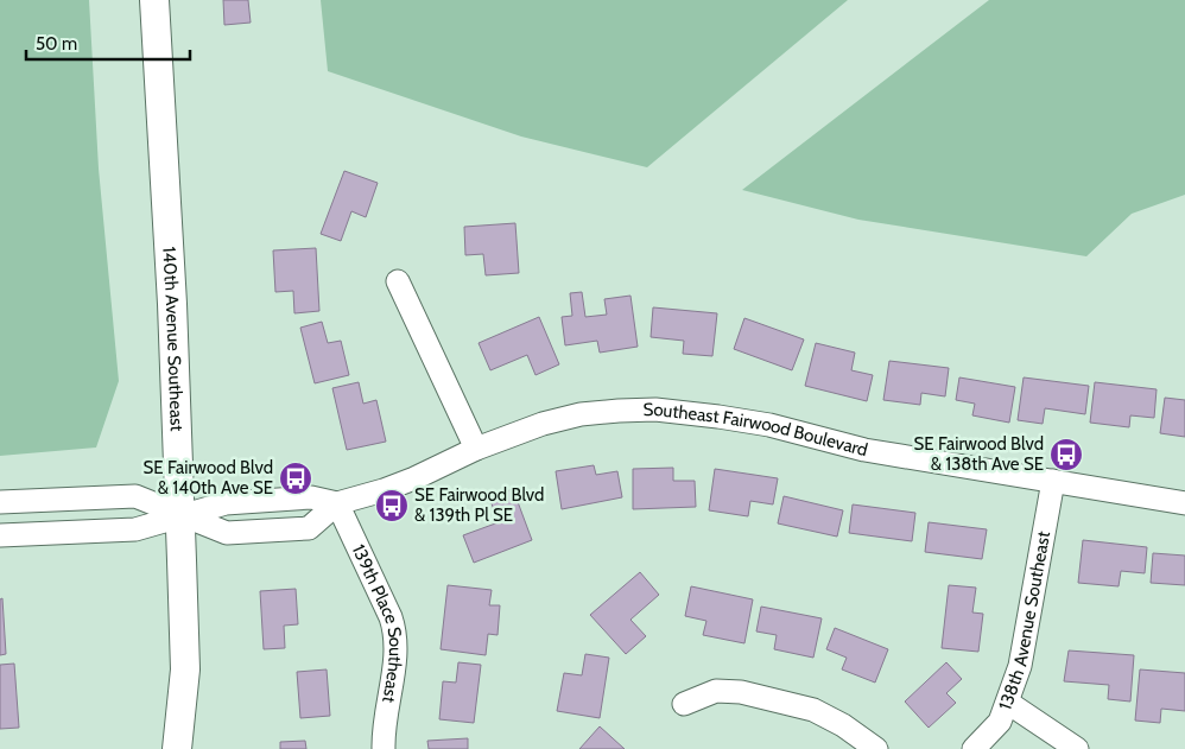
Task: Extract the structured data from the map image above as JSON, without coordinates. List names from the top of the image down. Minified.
{"streets":{"main road":["140th Avenue Southeast"],"street":["Southeast Fairwood Boulevard","138th Avenue Southeast","139th Place Southeast"]},"crossings":[["140th Avenue Southeast","Southeast Fairwood Boulevard"],["Southeast Fairwood Boulevard","138th Avenue Southeast"],["Southeast Fairwood Boulevard","139th Place Southeast"]],"places":{"bus stop":["SE Fairwood Blvd & 138th Ave SE","SE Fairwood Blvd & 140th Ave SE","SE Fairwood Blvd & 139th Pl SE"]},"scale_bar":"50 m"}
